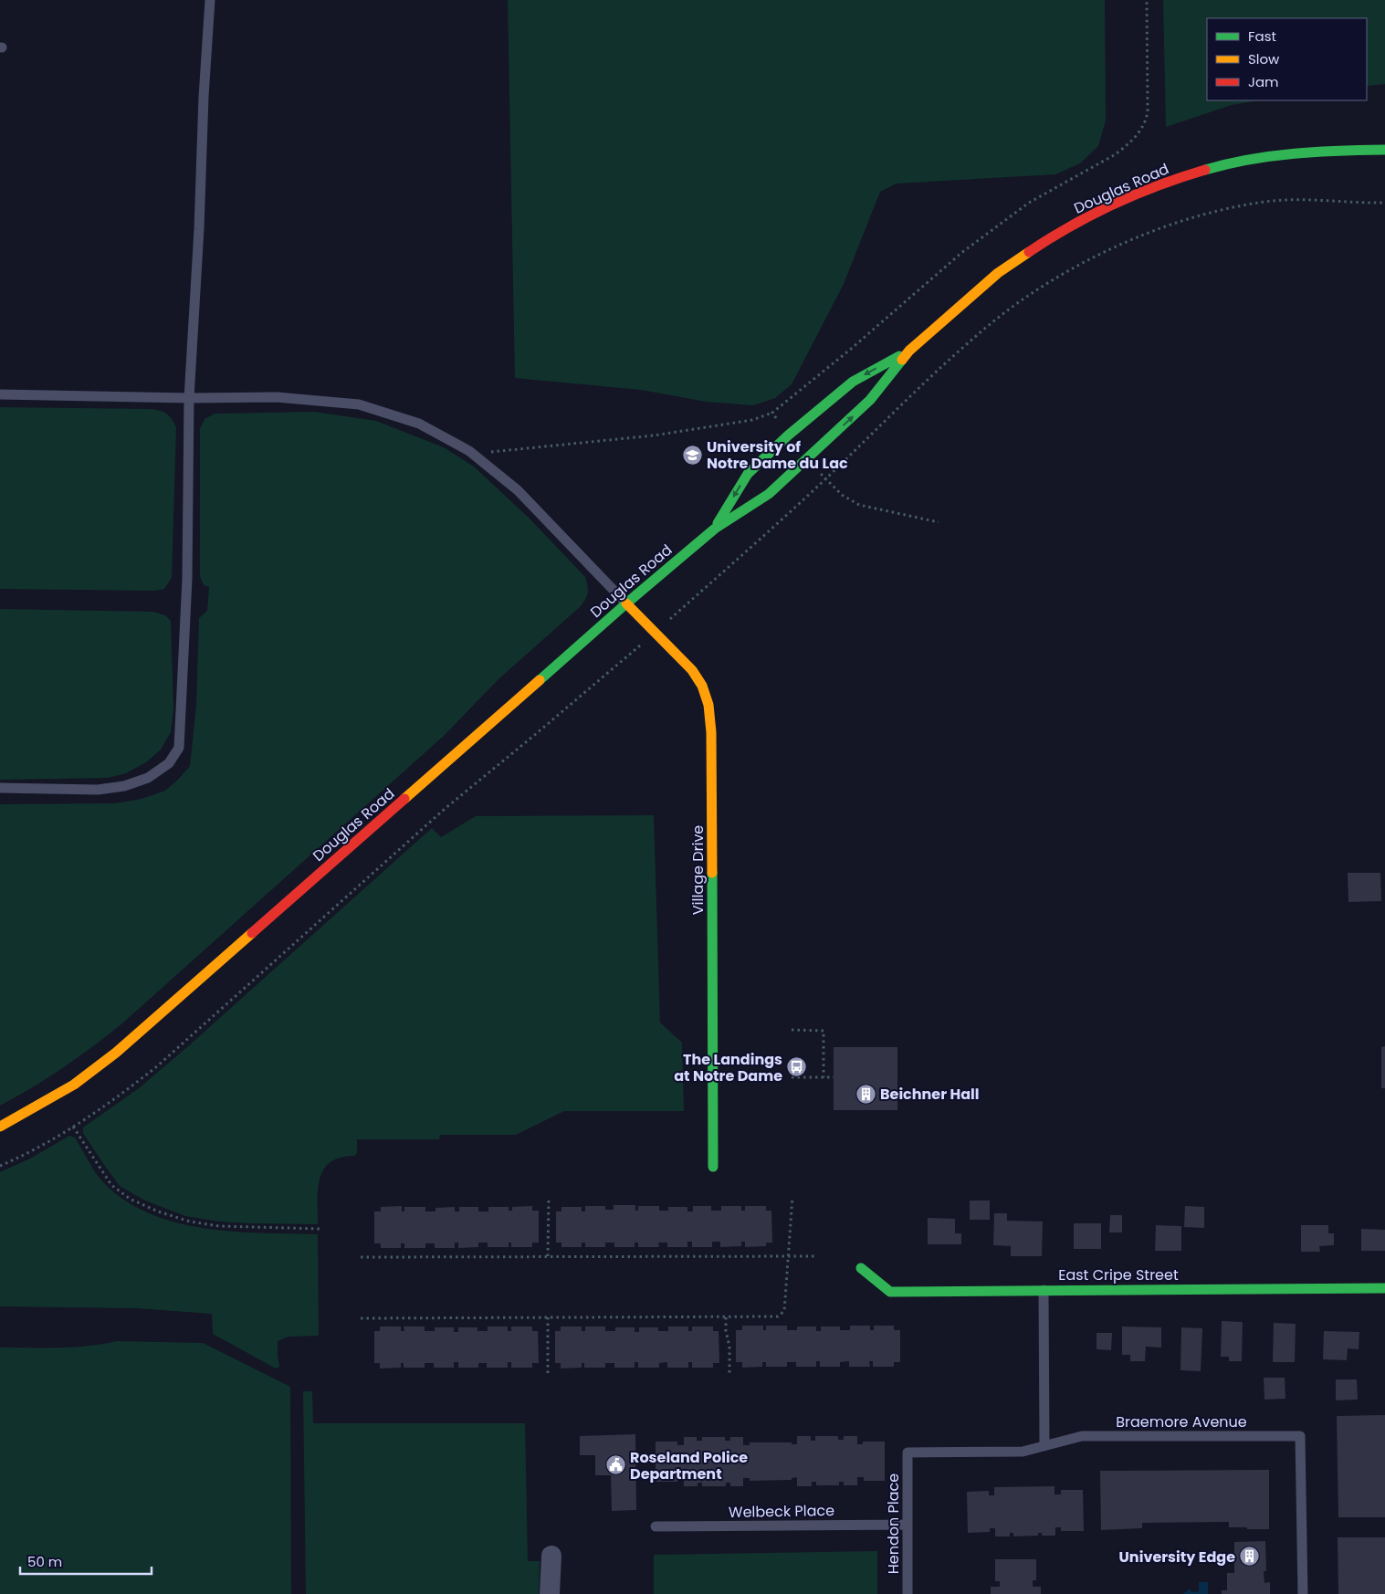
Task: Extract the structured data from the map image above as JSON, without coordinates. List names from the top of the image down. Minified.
{"streets":{"street":["Douglas Road","Village Drive","East Cripe Street"],"lane":["Braemore Avenue","Welbeck Place","Hendon Place"]},"crossings":[["Douglas Road","Village Drive"],["Braemore Avenue","Hendon Place"],["Welbeck Place","Hendon Place"]],"places":{"school or university":["University of Notre Dame du Lac"],"bus stop":["The Landings at Notre Dame"],"building":["Beichner Hall","University Edge"],"public building":["Roseland Police Department"]},"legend":["Fast","Slow","Jam"],"scale_bar":"50 m"}
